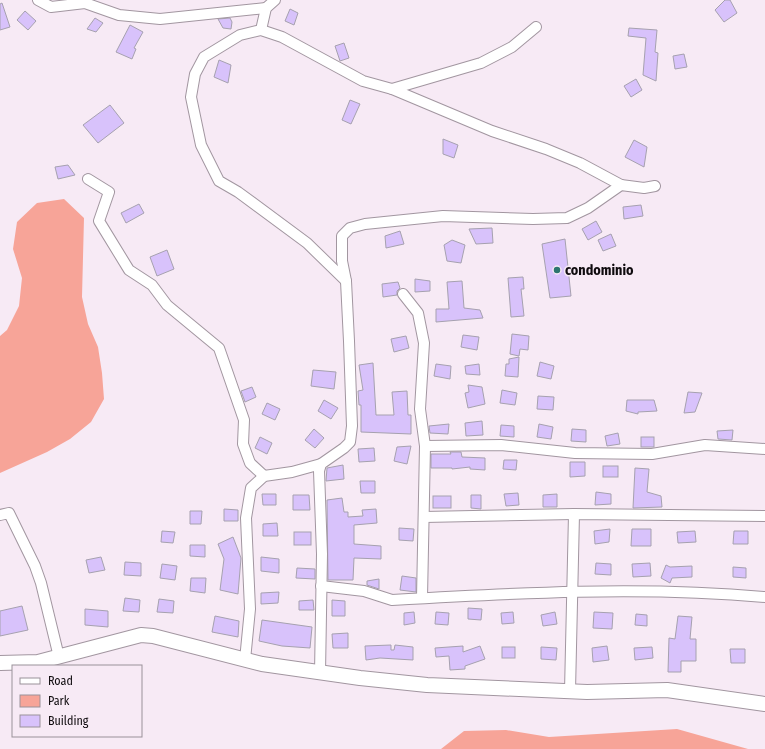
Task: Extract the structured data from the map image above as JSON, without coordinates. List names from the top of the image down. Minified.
{"places":["condominio"],"legend":["Road","Park","Building"]}
